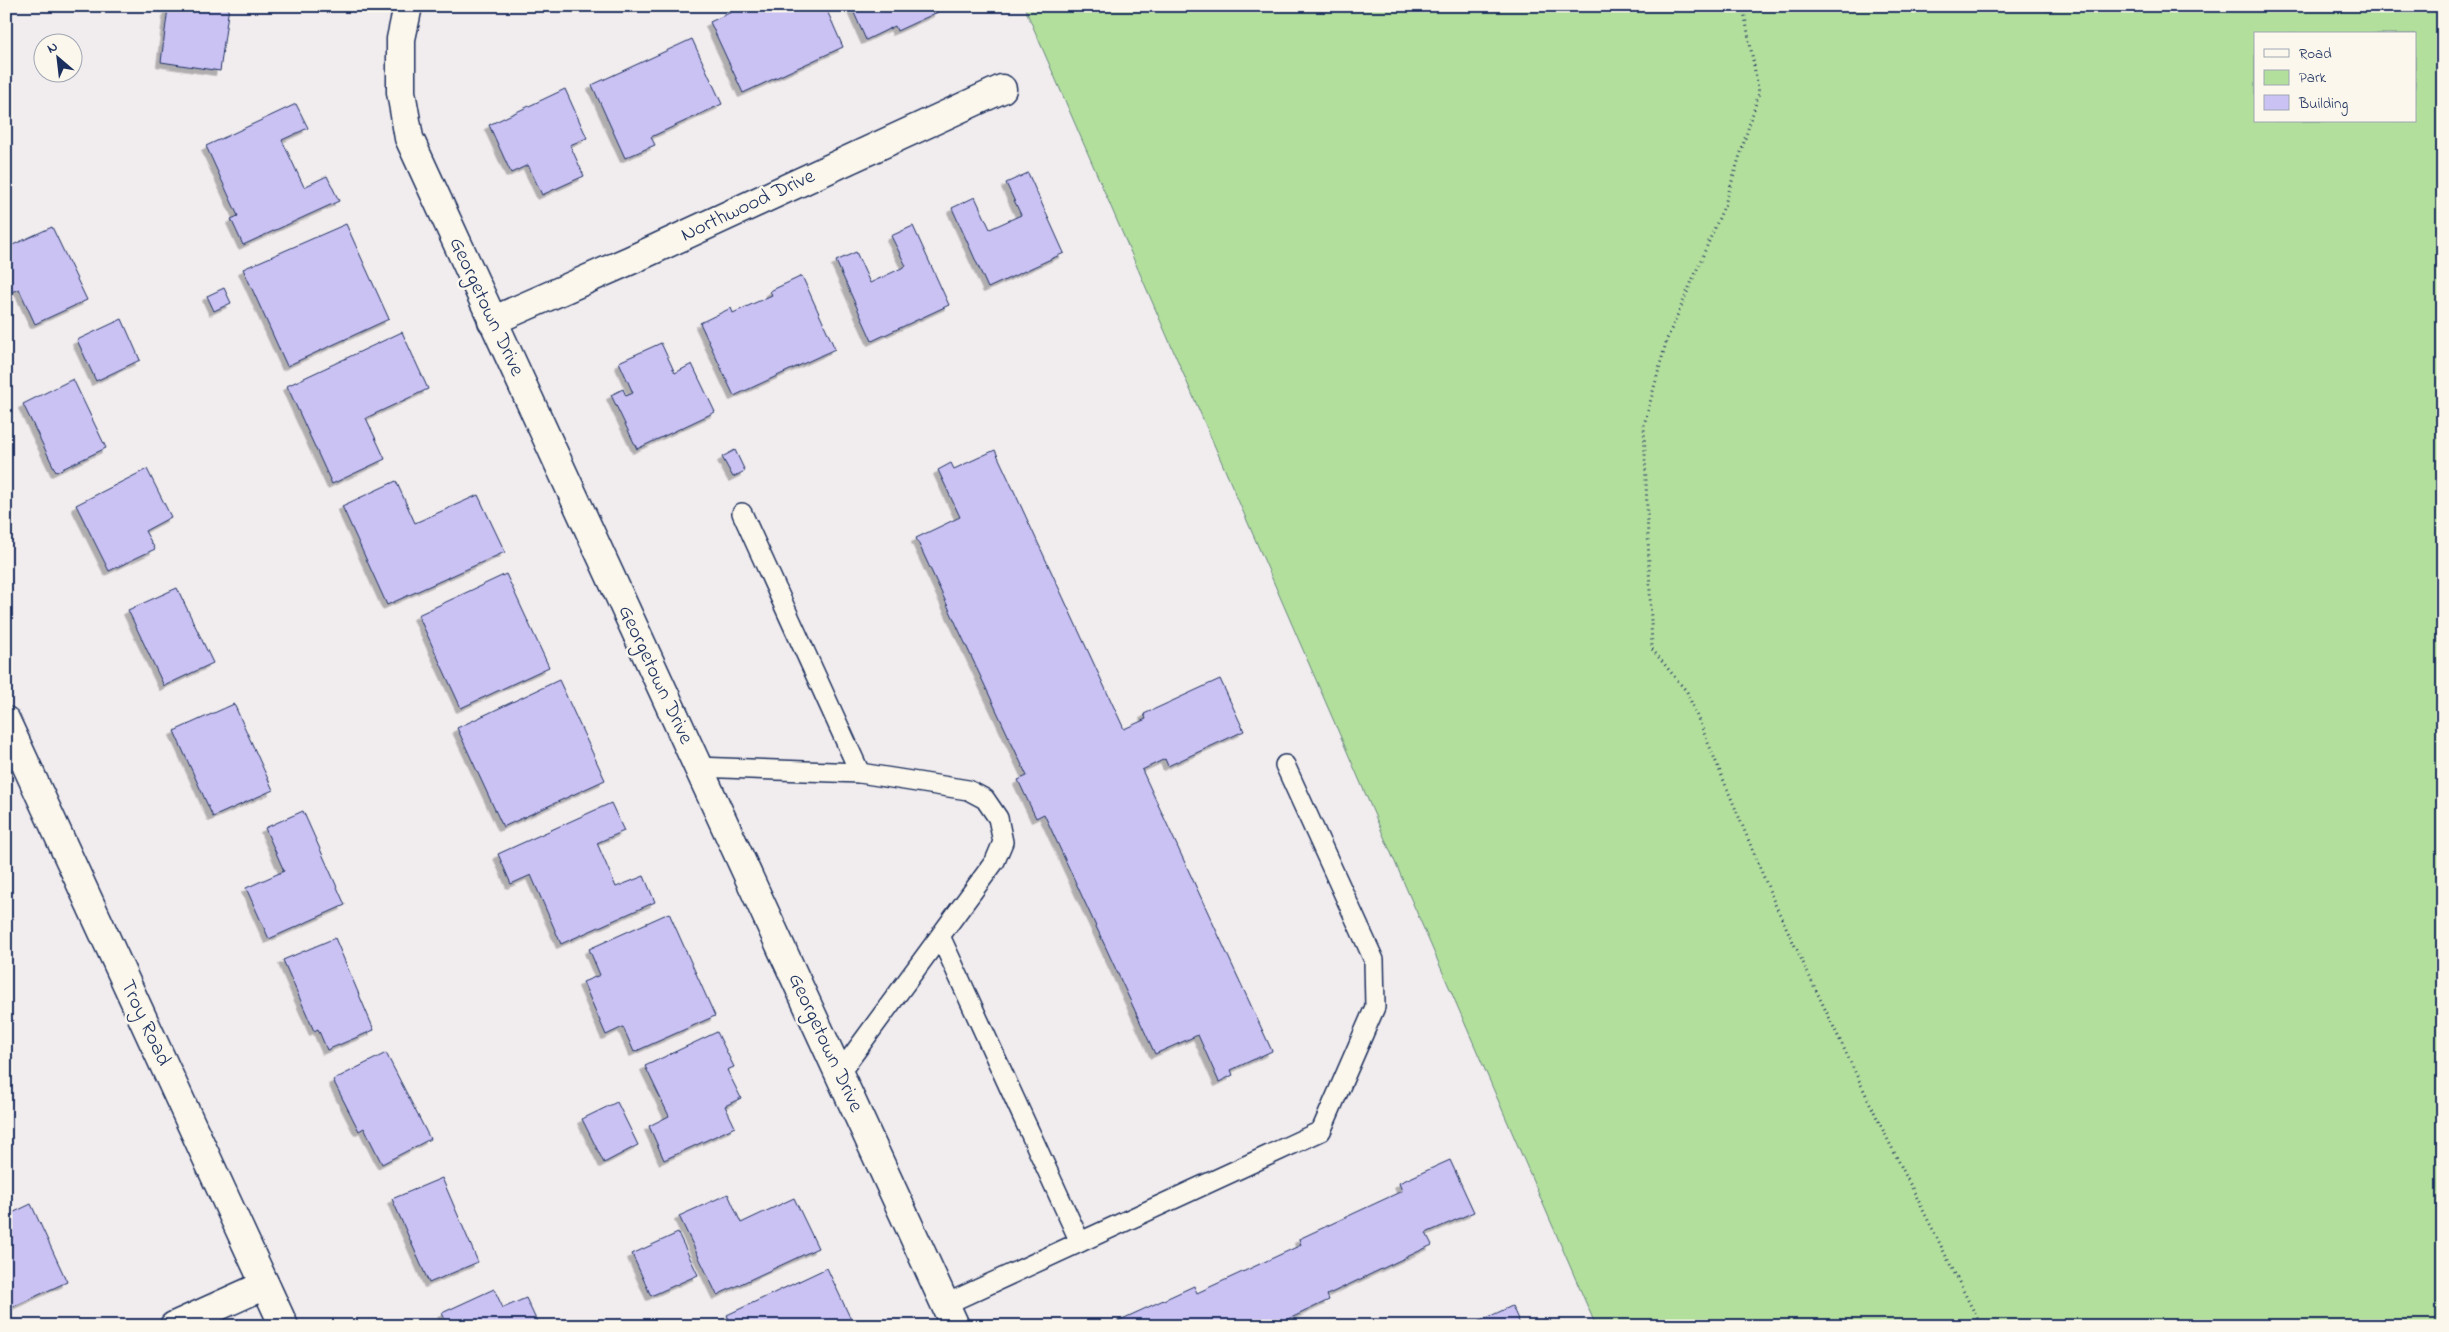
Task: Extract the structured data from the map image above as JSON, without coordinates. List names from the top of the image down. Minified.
{"streets":{"street":["Northwood Drive","Georgetown Drive","Troy Road"]},"crossings":[["Northwood Drive","Georgetown Drive"]],"legend":["Road","Park","Building"],"north":"top left"}
